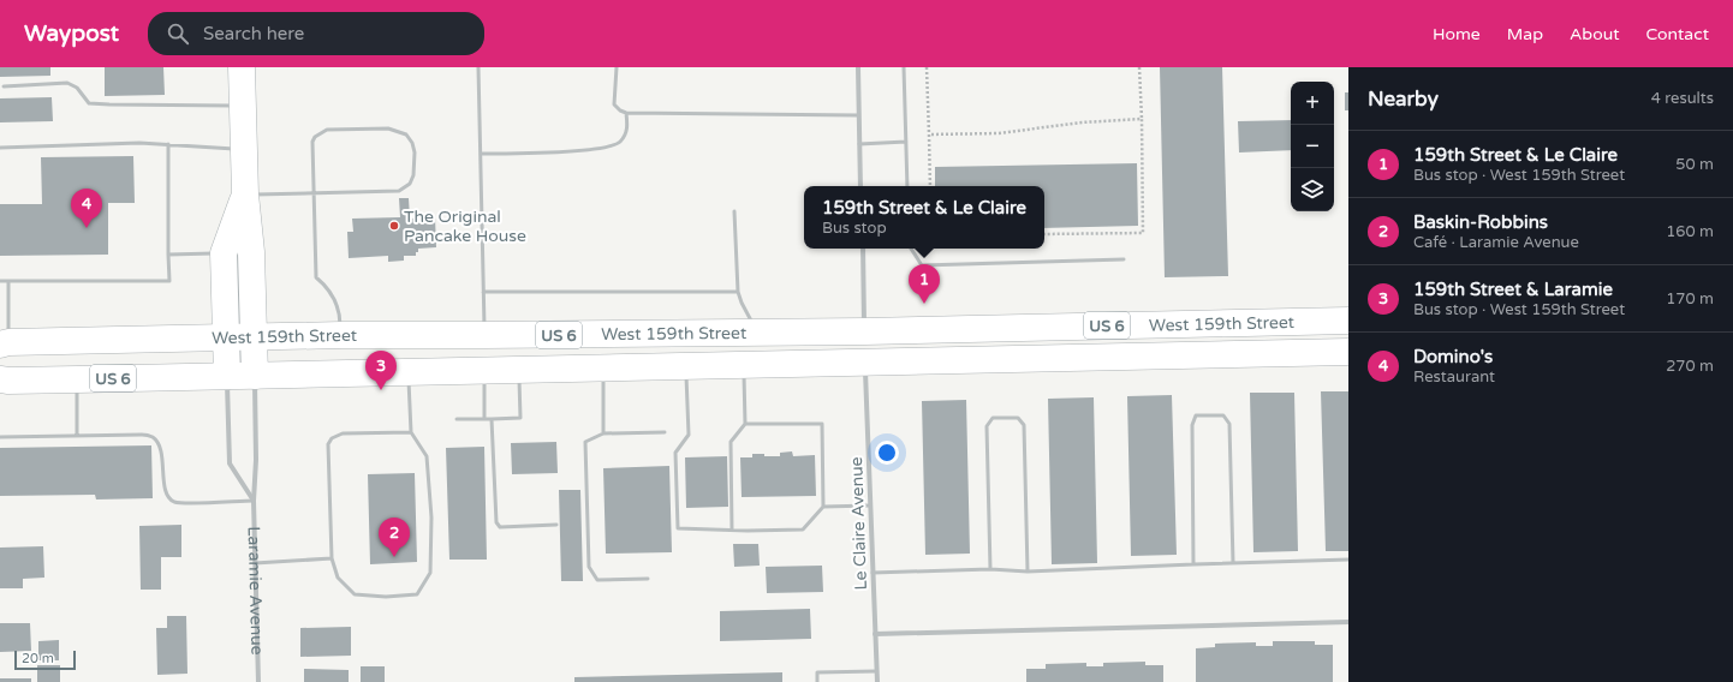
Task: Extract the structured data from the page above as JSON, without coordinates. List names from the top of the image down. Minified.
{"streets":{"main road":["West 159th Street","US 6","Laramie Avenue"],"street":["Le Claire Avenue"]},"crossings":[["West 159th Street","Le Claire Avenue"],["West 159th Street","Laramie Avenue"]],"places":["The Original Pancake House"],"scale_bar":"20 m","page":{"header":"Waypost","search":"Search here","nav":["Home","Map","About","Contact"],"heading":["Nearby","4 results"],"map_buttons":["+","−"],"list":[{"mark":"1","name":"159th Street & Le Claire","note":"Bus stop · West 159th Street","value":"50 m"},{"mark":"2","name":"Baskin-Robbins","note":"Café · Laramie Avenue","value":"160 m"},{"mark":"3","name":"159th Street & Laramie","note":"Bus stop · West 159th Street","value":"170 m"},{"mark":"4","name":"Domino's","note":"Restaurant","value":"270 m"}],"popup":["159th Street & Le Claire","Bus stop"],"pins":["4","1","3","2"],"scale":"20 m"}}
